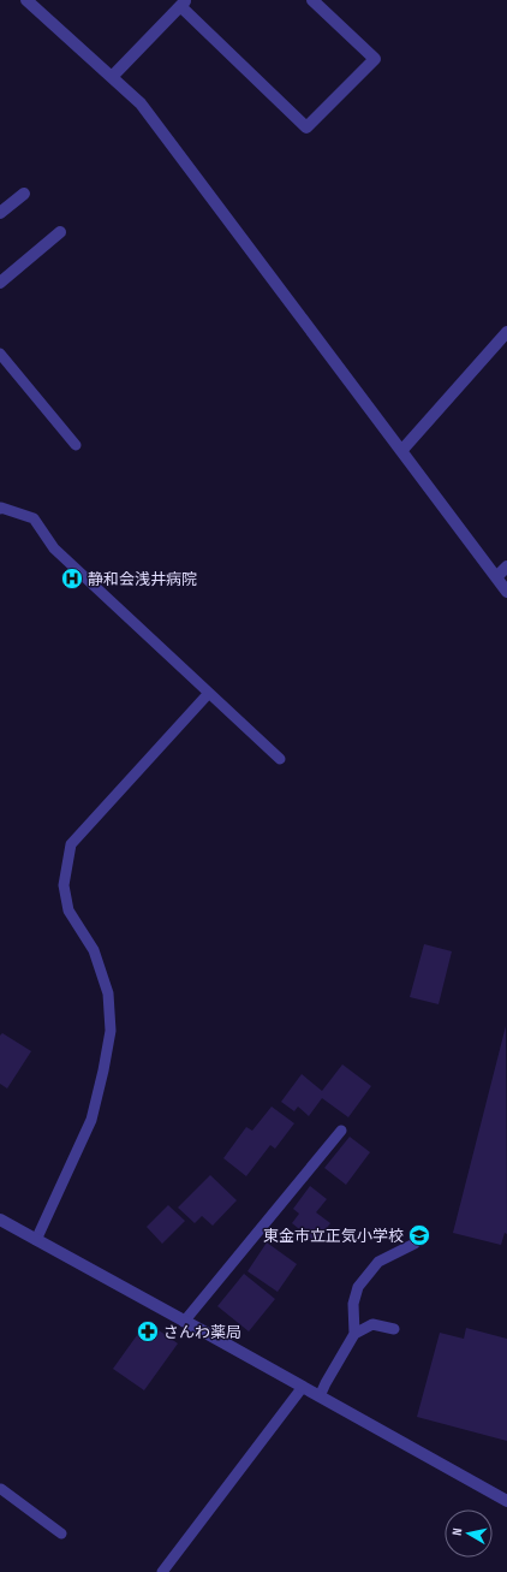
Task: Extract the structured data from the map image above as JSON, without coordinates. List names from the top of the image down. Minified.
{"places":{"hospital":["静和会浅井病院"],"school or university":["東金市立正気小学校"],"pharmacy":["さんわ薬局"]},"north":"left"}
